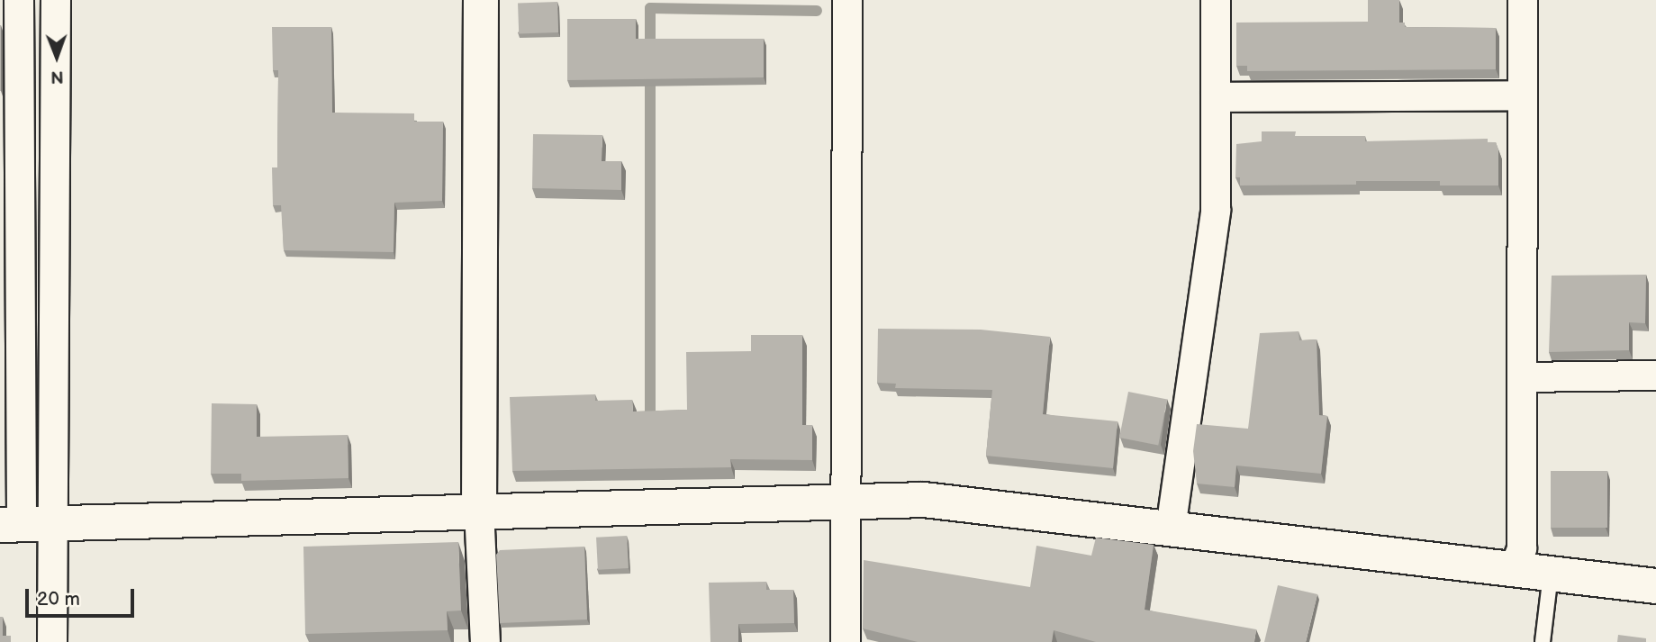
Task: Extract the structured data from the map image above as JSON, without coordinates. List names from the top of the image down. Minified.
{"scale_bar":"20 m","north":"bottom"}
